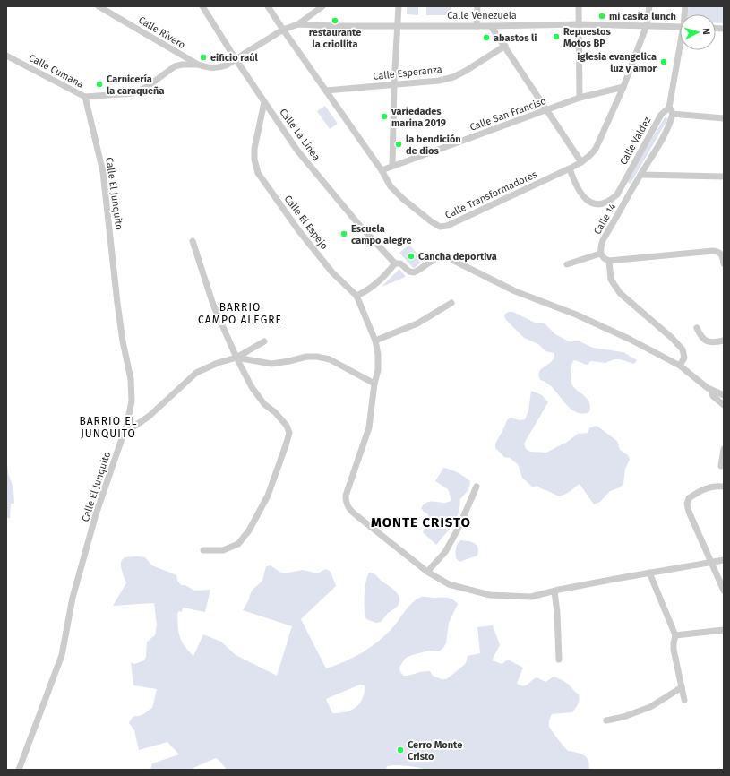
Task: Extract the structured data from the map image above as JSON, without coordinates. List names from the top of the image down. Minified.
{"streets":{"street":["Calle Venezuela","Calle Rivero","Calle Cumana","Calle Esperanza","Calle San Franciso","Calle La Línea","Calle Valdez","Calle El Junquito","Calle Transformadores","Calle 14","Calle El Espejo"]},"crossings":[["Calle Venezuela","Calle Rivero"],["Calle Venezuela","Calle Cumana"],["Calle Venezuela","Calle La Línea"],["Calle Venezuela","Calle Transformadores"],["Calle Rivero","Calle Cumana"],["Calle Cumana","Calle El Junquito"],["Calle Esperanza","Calle Transformadores"],["Calle San Franciso","Calle Transformadores"],["Calle La Línea","Calle El Espejo"],["Calle Valdez","Calle Transformadores"],["Calle Valdez","Calle 14"]],"districts":["BARRIO CAMPO ALEGRE","BARRIO EL JUNQUITO","MONTE CRISTO"],"places":["mi casita lunch","restaurante la criollita","Repuestos Motos BP","abastos li","eificio raúl","iglesia evangelica luz y amor","Carnicería la caraqueña","variedades marina 2019","la bendición de dios","Escuela campo alegre","Cancha deportiva","Cerro Monte Cristo"],"north":"right"}
